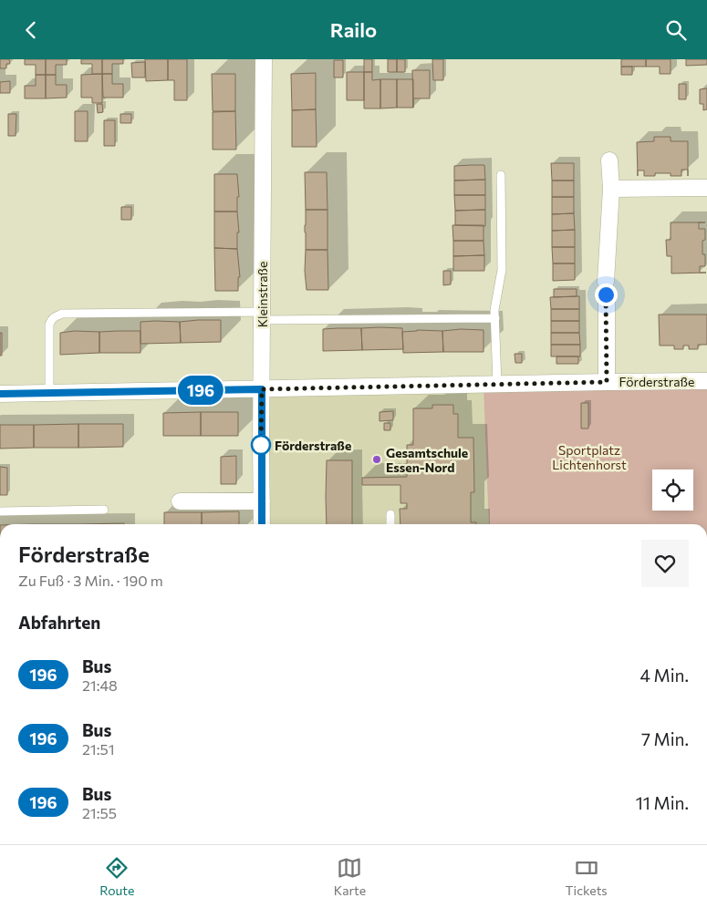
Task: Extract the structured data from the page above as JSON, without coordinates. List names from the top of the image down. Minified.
{"streets":{"street":["Kleinstraße","Förderstraße"]},"crossings":[["Kleinstraße","Förderstraße"]],"parks":["Sportplatz Lichtenhorst"],"places":["Förderstraße","Gesamtschule Essen-Nord"],"lines":["bus line 196"],"page":{"header":"Railo","on_map":"196","heading":[["Förderstraße","Zu Fuß · 3 Min. · 190 m"],"Abfahrten"],"list":[{"mark":"196","name":"Bus","note":"21:48","value":"4 Min."},{"mark":"196","name":"Bus","note":"21:51","value":"7 Min."},{"mark":"196","name":"Bus","note":"21:55","value":"11 Min."}],"tabs":["Route","Karte","Tickets"]}}
